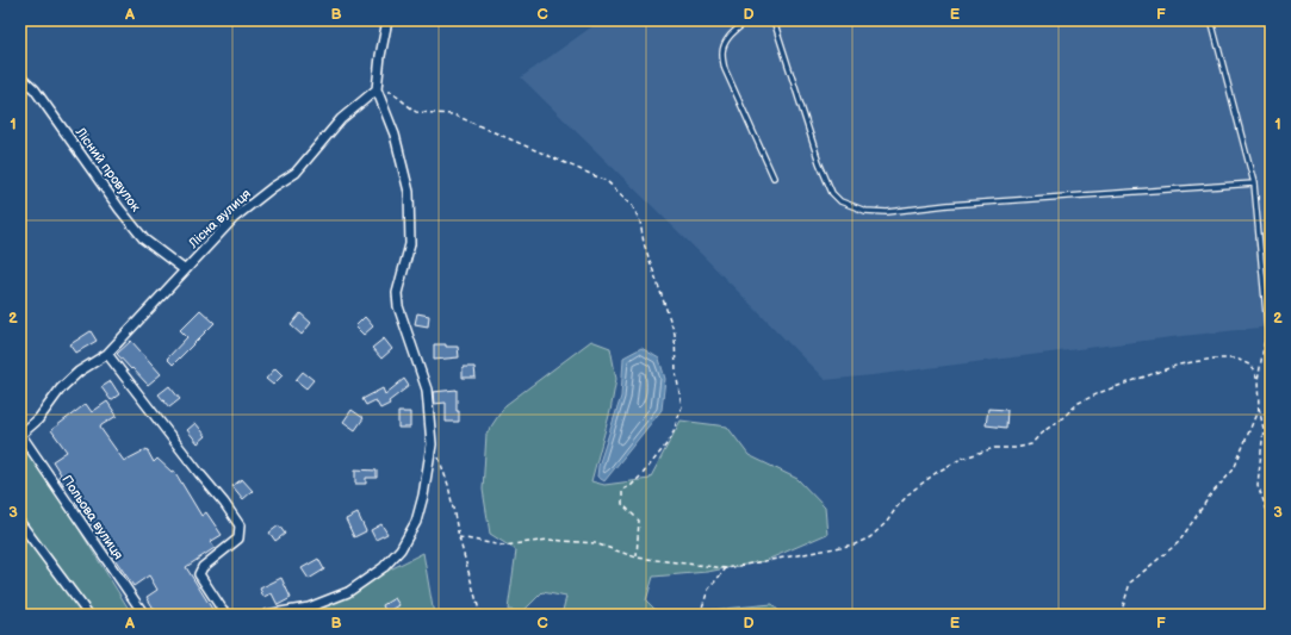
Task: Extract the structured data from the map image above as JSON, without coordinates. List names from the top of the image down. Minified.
{"streets":{"street":["Лісний провулок","Лісна вулиця","Польова вулиця"]},"crossings":[["Лісний провулок","Лісна вулиця"],["Лісна вулиця","Польова вулиця"]],"grid":{"columns":["A","B","C","D","E","F"],"rows":["1","2","3"]}}
